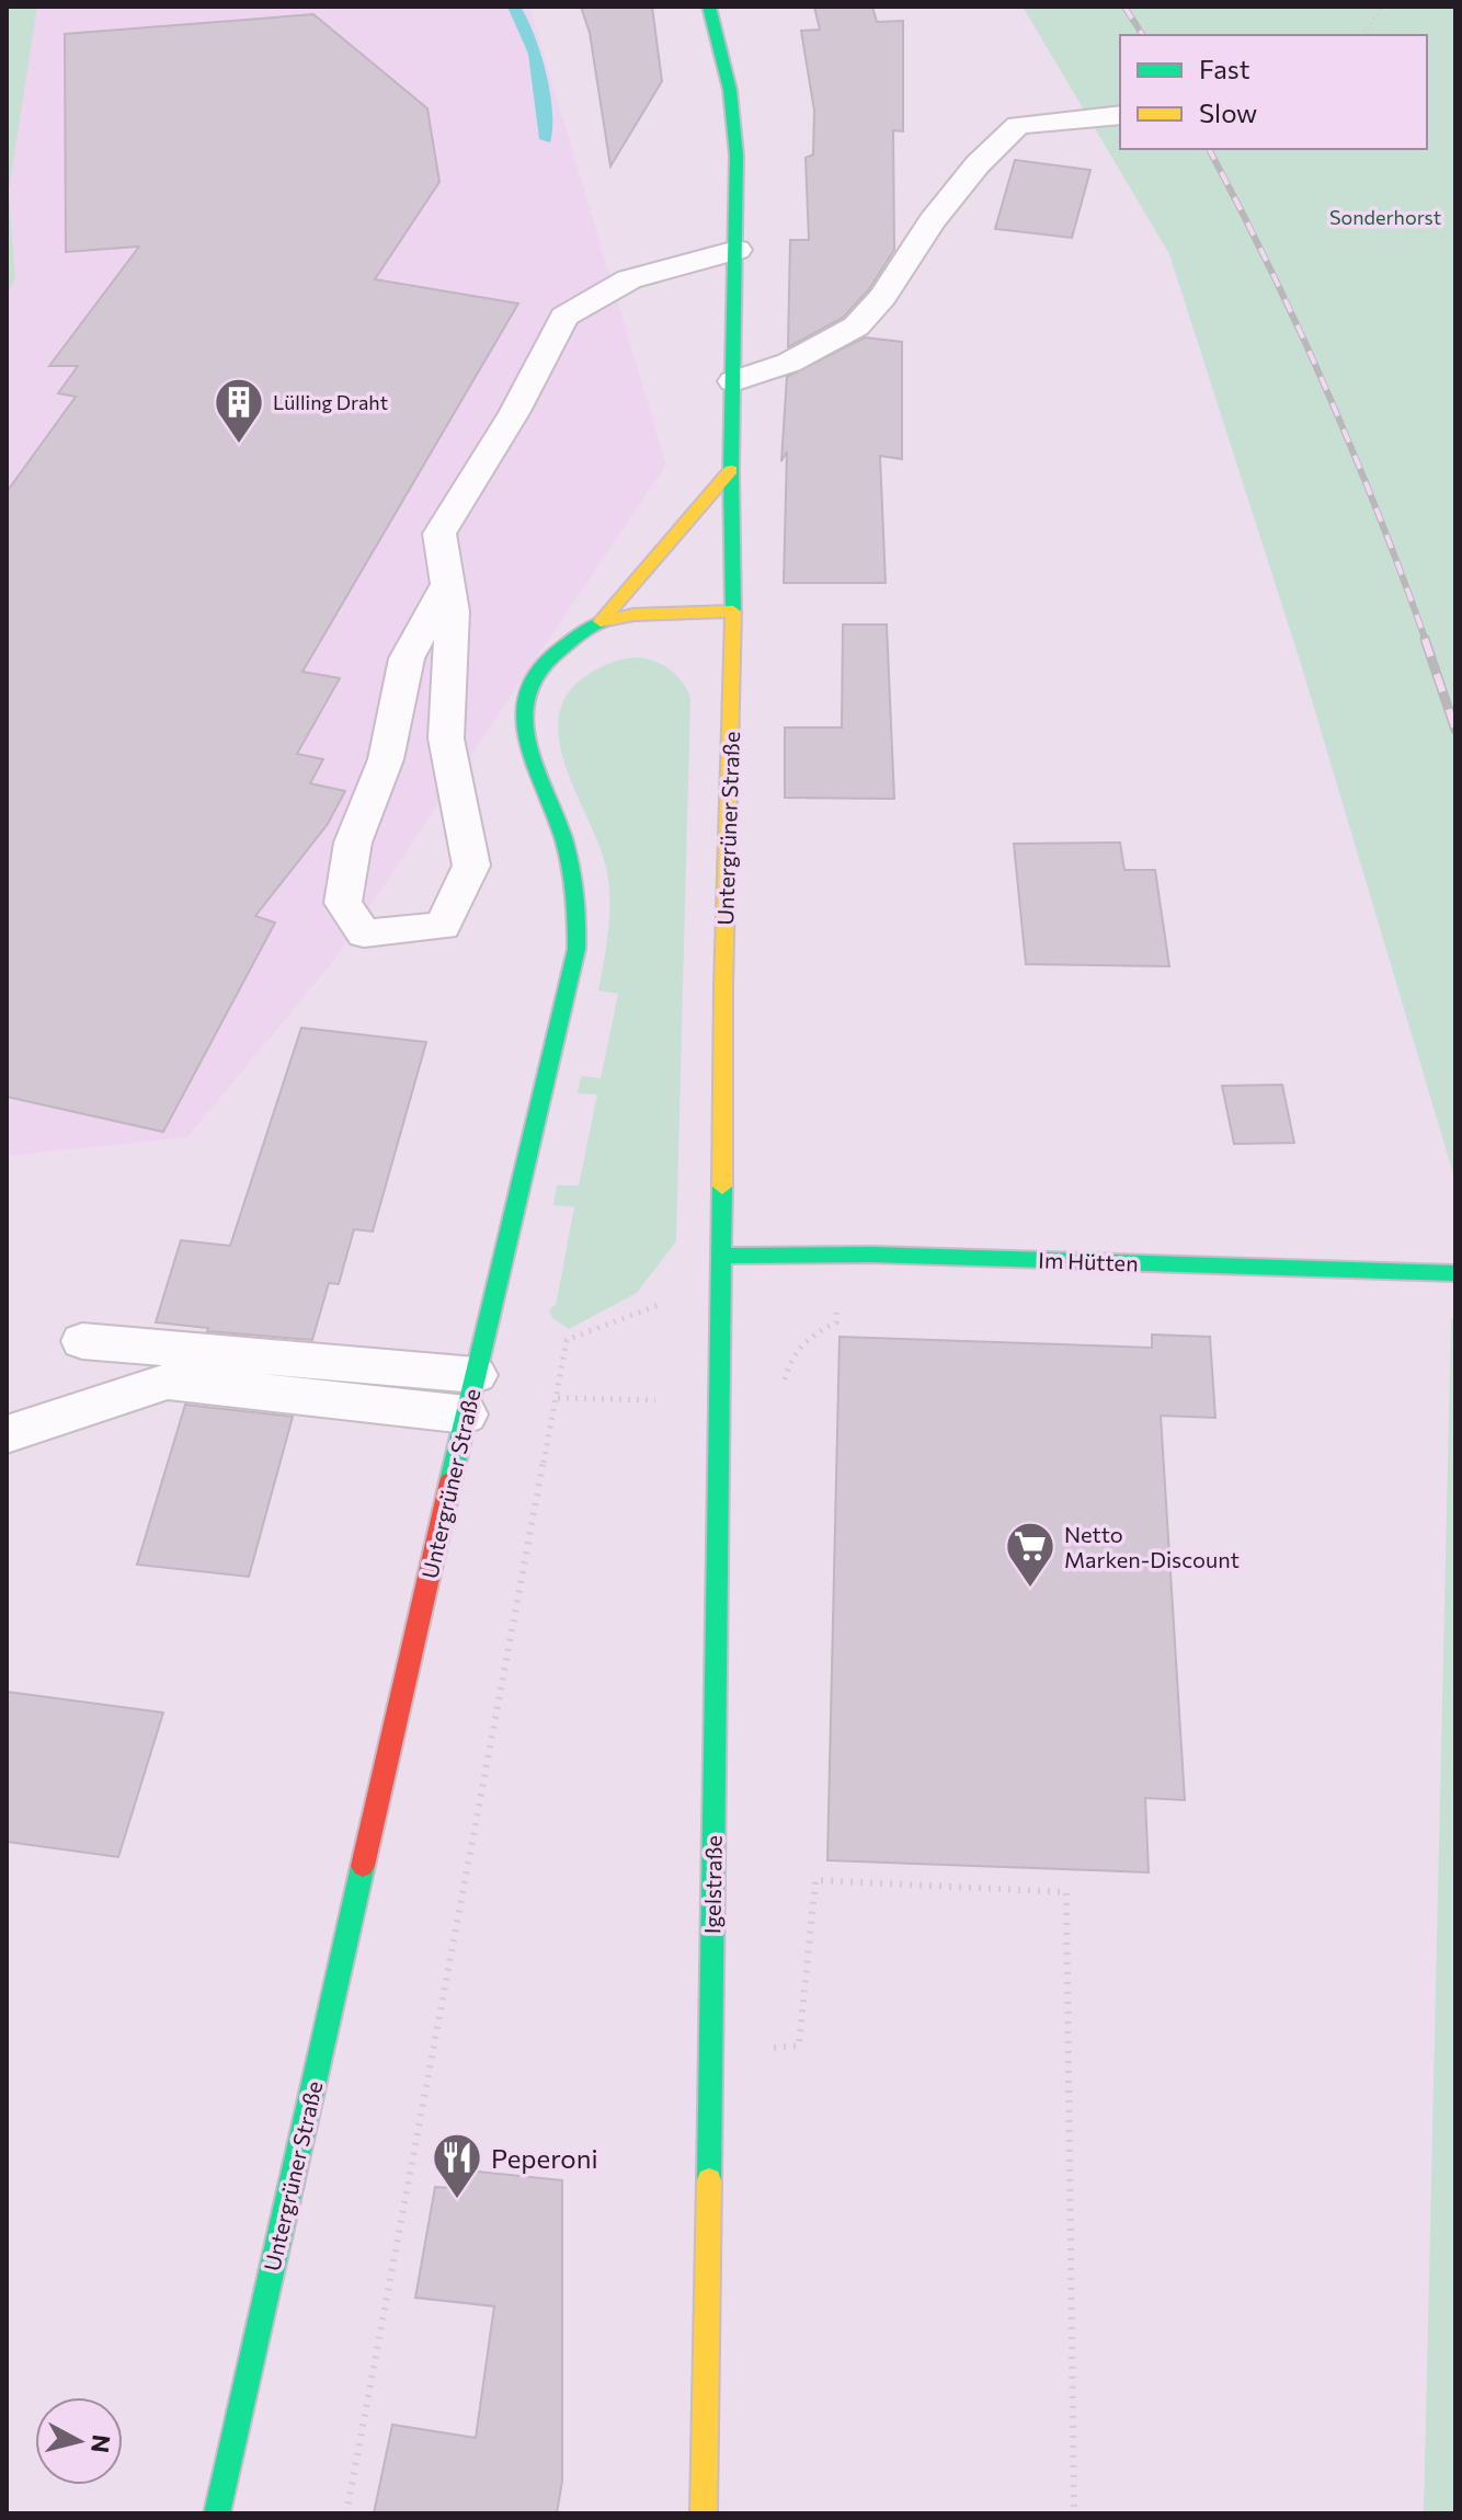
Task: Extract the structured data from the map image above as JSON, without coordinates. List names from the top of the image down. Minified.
{"streets":{"main road":["Untergrüner Straße","Im Hütten","Igelstraße"]},"crossings":[["Untergrüner Straße","Im Hütten"],["Untergrüner Straße","Igelstraße"],["Im Hütten","Igelstraße"]],"parks":["Sonderhorst"],"places":{"building":["Lülling Draht"],"supermarket":["Netto Marken-Discount"],"restaurant":["Peperoni"]},"legend":["Fast","Slow"],"north":"right"}
